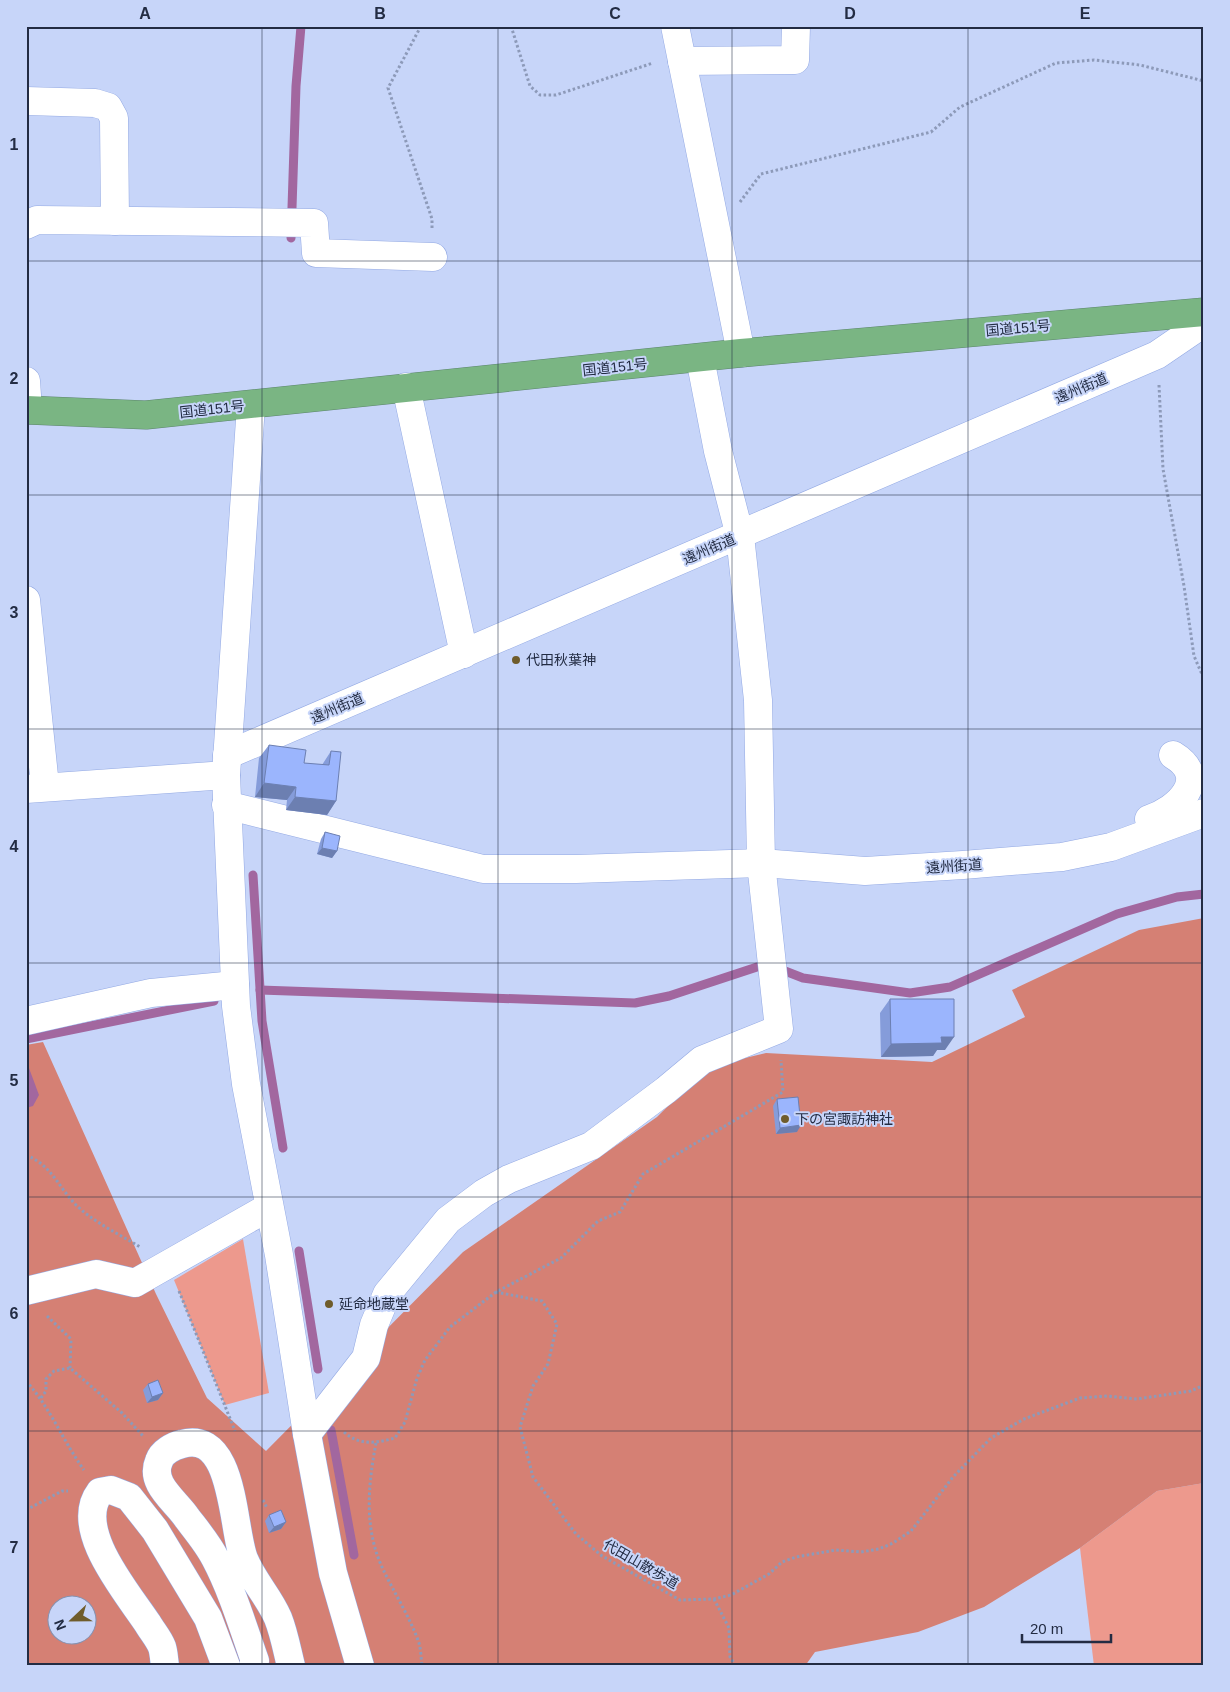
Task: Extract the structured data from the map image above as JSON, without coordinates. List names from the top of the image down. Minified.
{"streets":{"highway":["国道151号"],"street":["遠州街道"],"path":["代田山散歩道"]},"places":["代田秋葉神","下の宮諏訪神社","延命地蔵堂"],"scale_bar":"20 m","north":"left","grid":{"columns":["A","B","C","D","E"],"rows":["1","2","3","4","5","6","7"]}}
